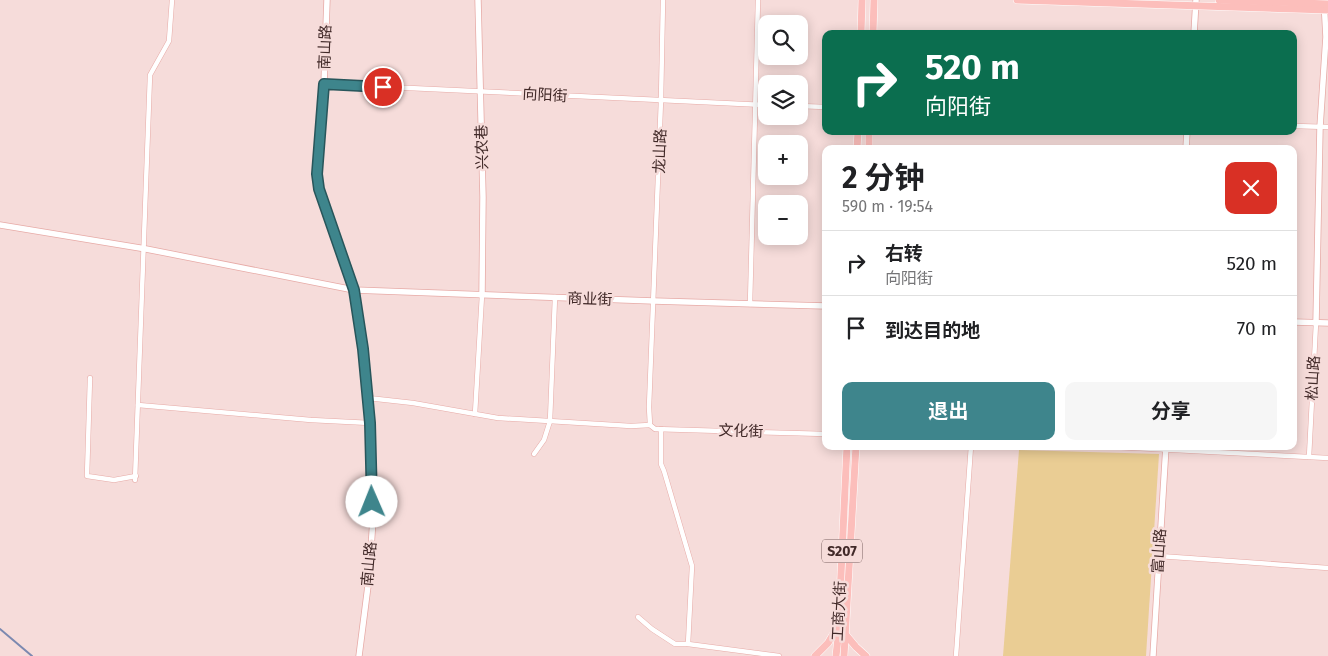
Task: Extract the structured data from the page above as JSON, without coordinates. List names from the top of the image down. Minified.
{"streets":{"main road":["S207","工商大街"],"street":["南山路","向阳街","兴农巷","龙山路","商业街","松山路","文化街","富山路"]},"crossings":[["南山路","向阳街"],["南山路","商业街"],["向阳街","兴农巷"],["向阳街","龙山路"],["兴农巷","商业街"],["龙山路","商业街"],["龙山路","文化街"]],"page":{"map_buttons":["+","−"],"turn":["520 m","向阳街"],"heading":["2 分钟","590 m · 19:54"],"list":[{"name":"右转","note":"向阳街","value":"520 m"},{"name":"到达目的地","value":"70 m"}],"buttons":["退出","分享"]}}
